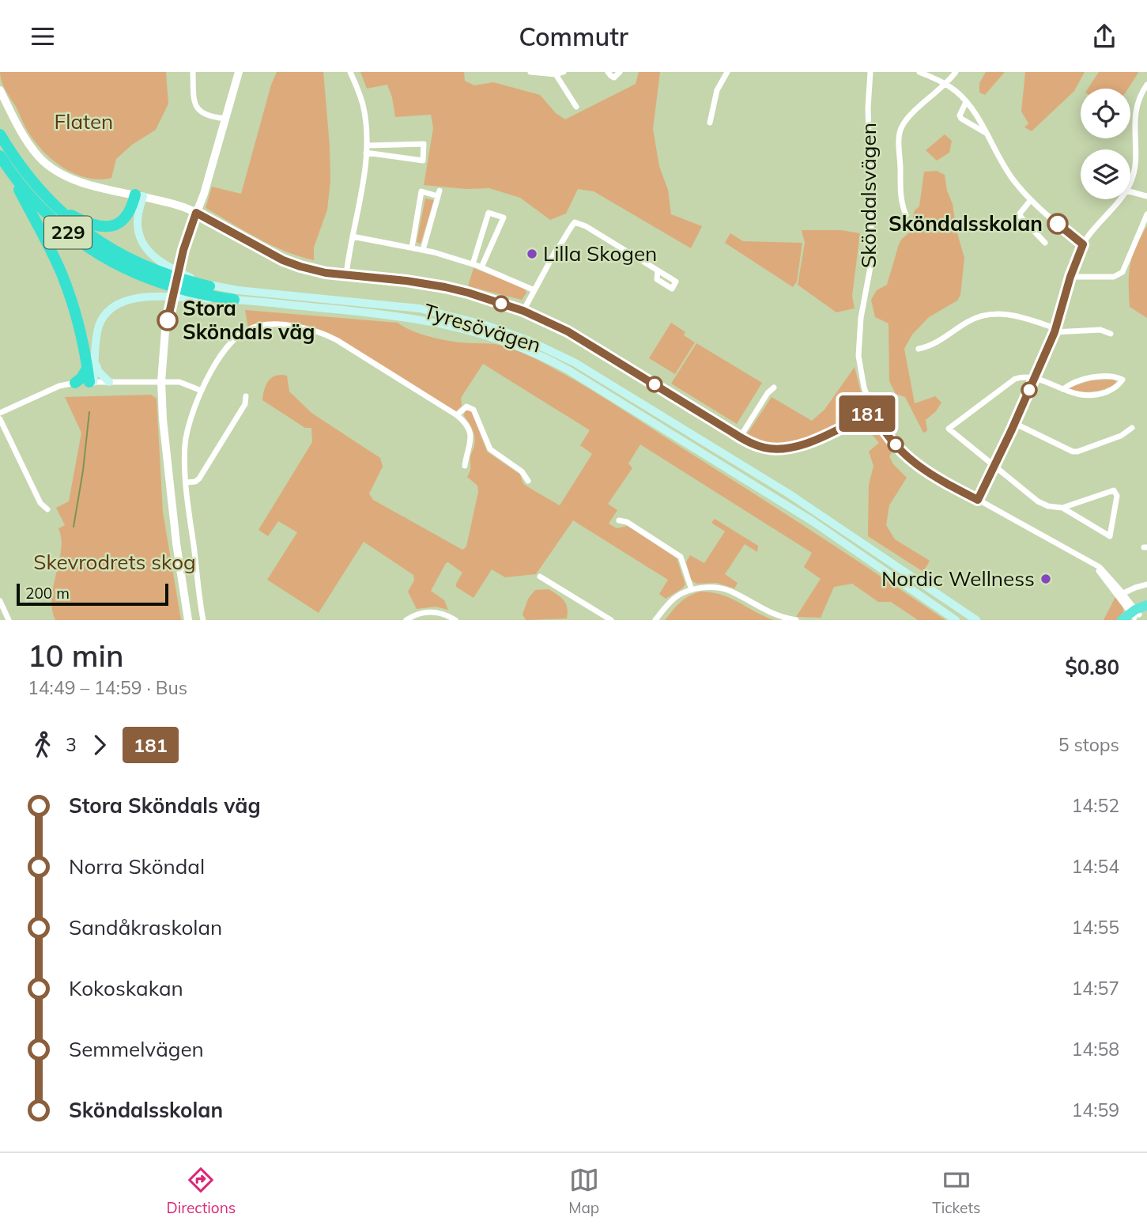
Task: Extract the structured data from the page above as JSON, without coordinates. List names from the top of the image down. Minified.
{"streets":{"highway":["229","Tyresövägen"],"street":["Sköndalsvägen"]},"parks":["Flaten","Skevrodrets skog"],"places":["Sköndalsskolan","Lilla Skogen","Stora Sköndals väg","Nordic Wellness"],"lines":["bus line 181"],"scale_bar":"200 m","page":{"header":"Commutr","on_map":"181","scale":"200 m","heading":["10 min","14:49 – 14:59 · Bus","$0.80"],"legs":["3","181","5 stops"],"list":[{"name":"Stora Sköndals väg","value":"14:52"},{"name":"Norra Sköndal","value":"14:54"},{"name":"Sandåkraskolan","value":"14:55"},{"name":"Kokoskakan","value":"14:57"},{"name":"Semmelvägen","value":"14:58"},{"name":"Sköndalsskolan","value":"14:59"}],"tabs":["Directions","Map","Tickets"]}}
